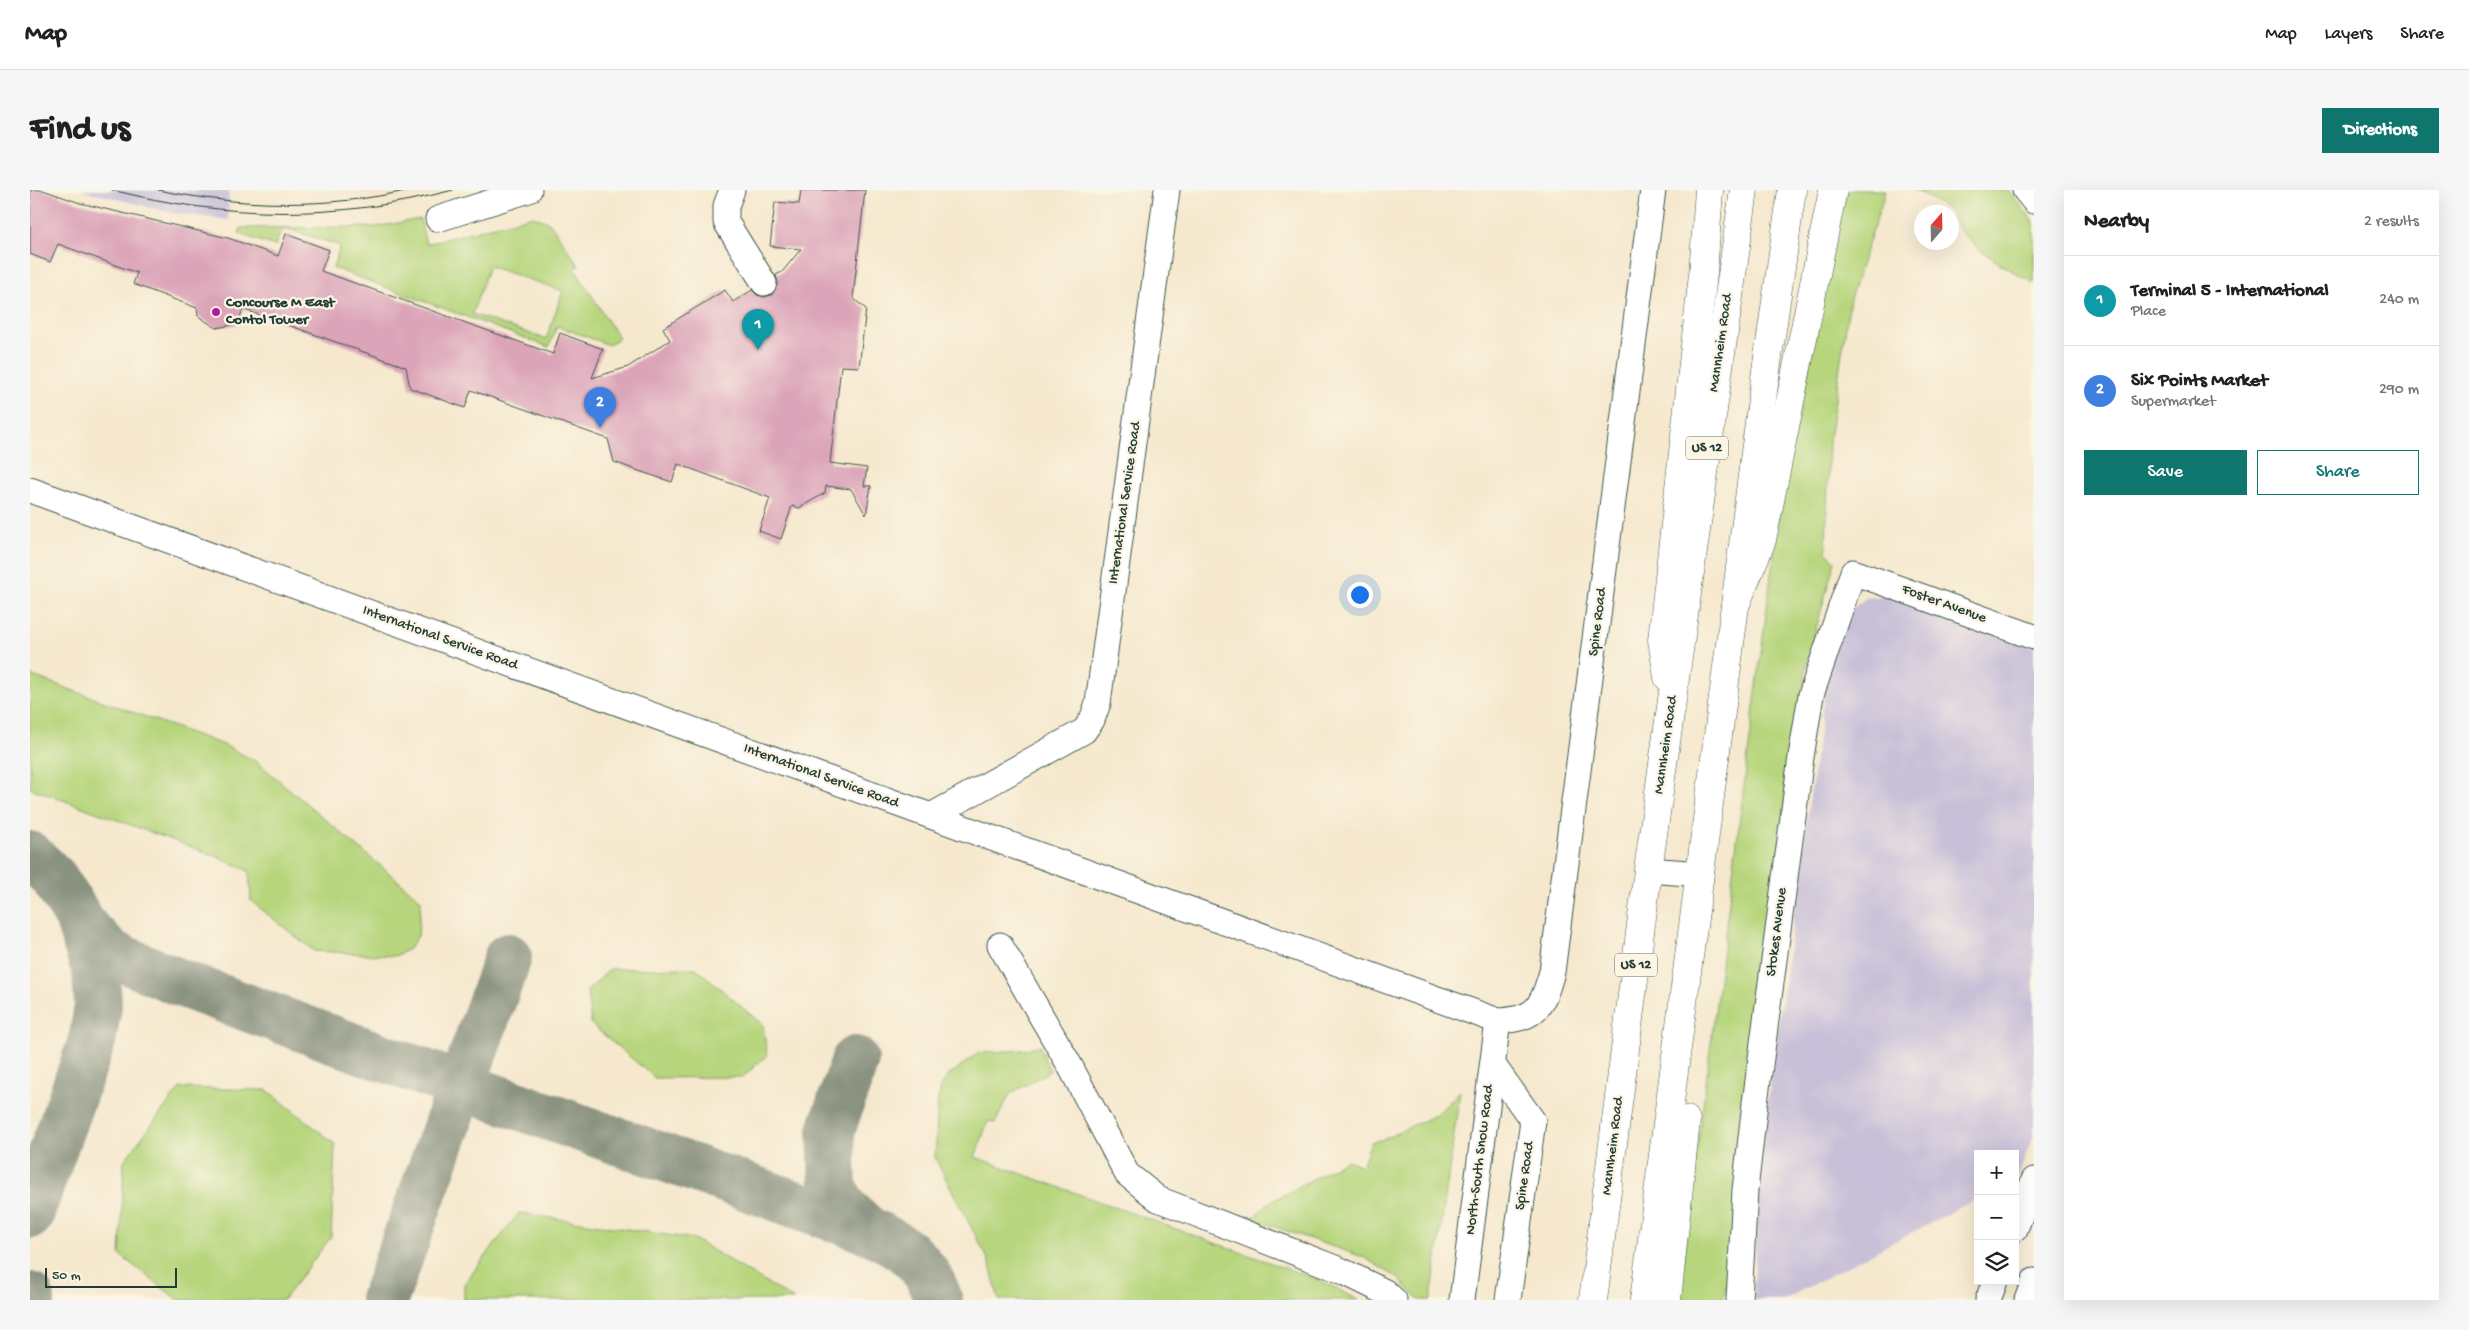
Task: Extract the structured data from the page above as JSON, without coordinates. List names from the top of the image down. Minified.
{"streets":{"main road":["Mannheim Road","US 12"],"street":["International Service Road","Foster Avenue","Spine Road","Stokes Avenue","North-South Snow Road"]},"crossings":[["Foster Avenue","Stokes Avenue"],["Spine Road","North-South Snow Road"]],"places":["Concourse M East Contol Tower"],"scale_bar":"50 m","north":"top","page":{"header":"Map","nav":["Map","Layers","Share"],"buttons":["Directions",["Save","Share"]],"title":"Find us","heading":["Nearby","2 results"],"list":[{"mark":"1","name":"Terminal 5 - International","note":"Place","value":"240 m"},{"mark":"2","name":"Six Points Market","note":"Supermarket","value":"290 m"}],"pins":["1","2"],"map_buttons":["+","−"],"scale":"50 m"}}
